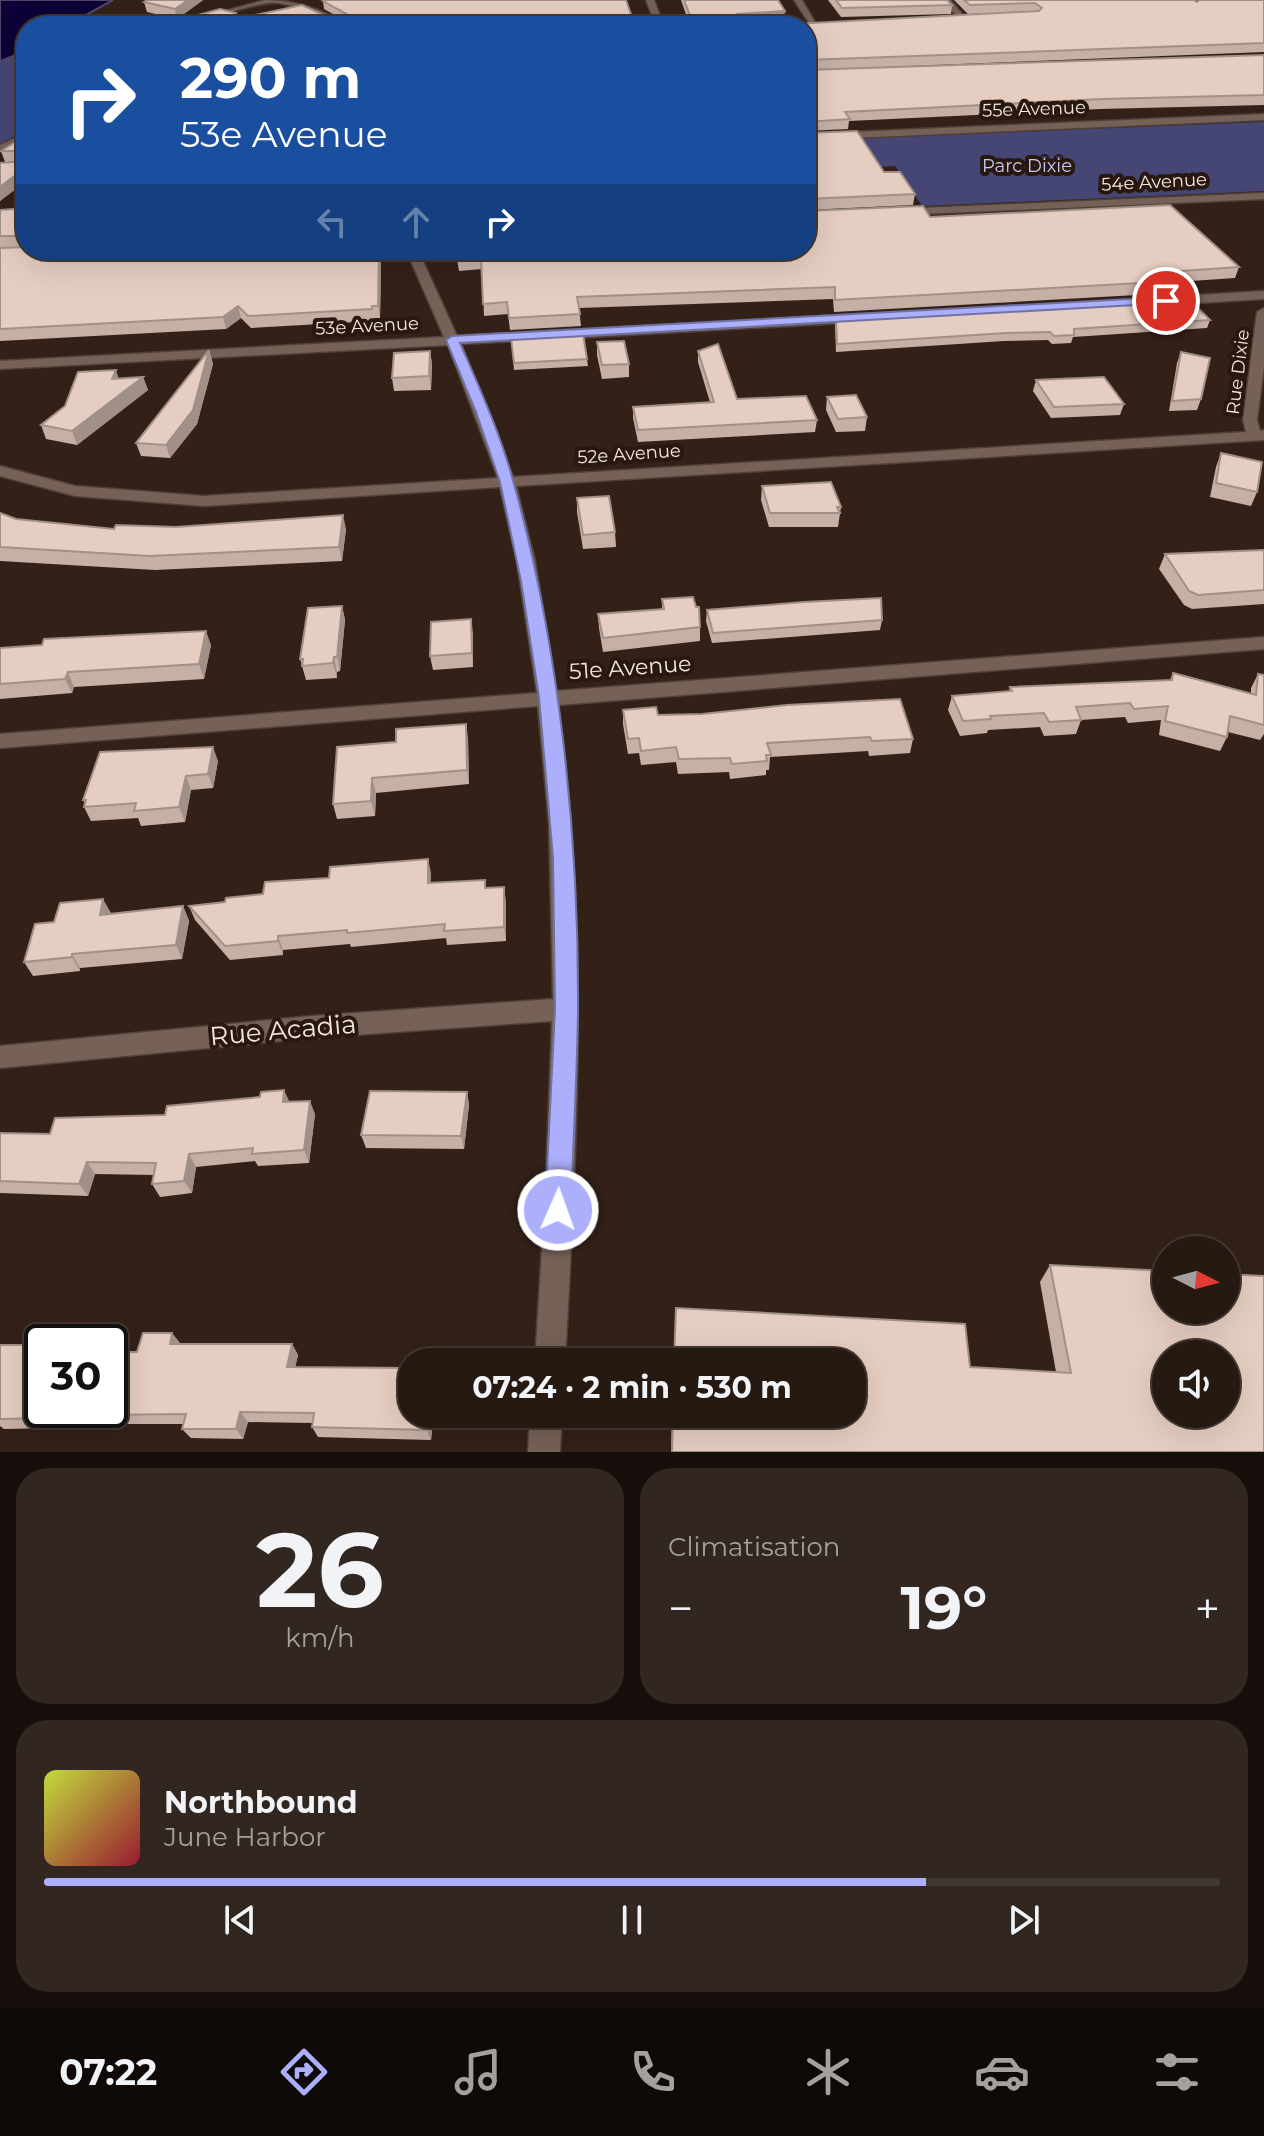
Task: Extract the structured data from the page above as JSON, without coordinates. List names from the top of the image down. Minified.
{"streets":{"street":["55e Avenue","54e Avenue","53e Avenue","Rue Dixie","52e Avenue","51e Avenue","Rue Acadia"]},"crossings":[["Rue Dixie","52e Avenue"]],"parks":["Parc Dixie"],"north":"right","page":{"turn":["290 m","53e Avenue"],"limit":"30","trip":"07:24 · 2 min · 530 m","tile":[["26","km/h"],"Climatisation"],"heat":["−","19°","+"],"song":["Northbound","June Harbor"],"tabs":"07:22"}}
